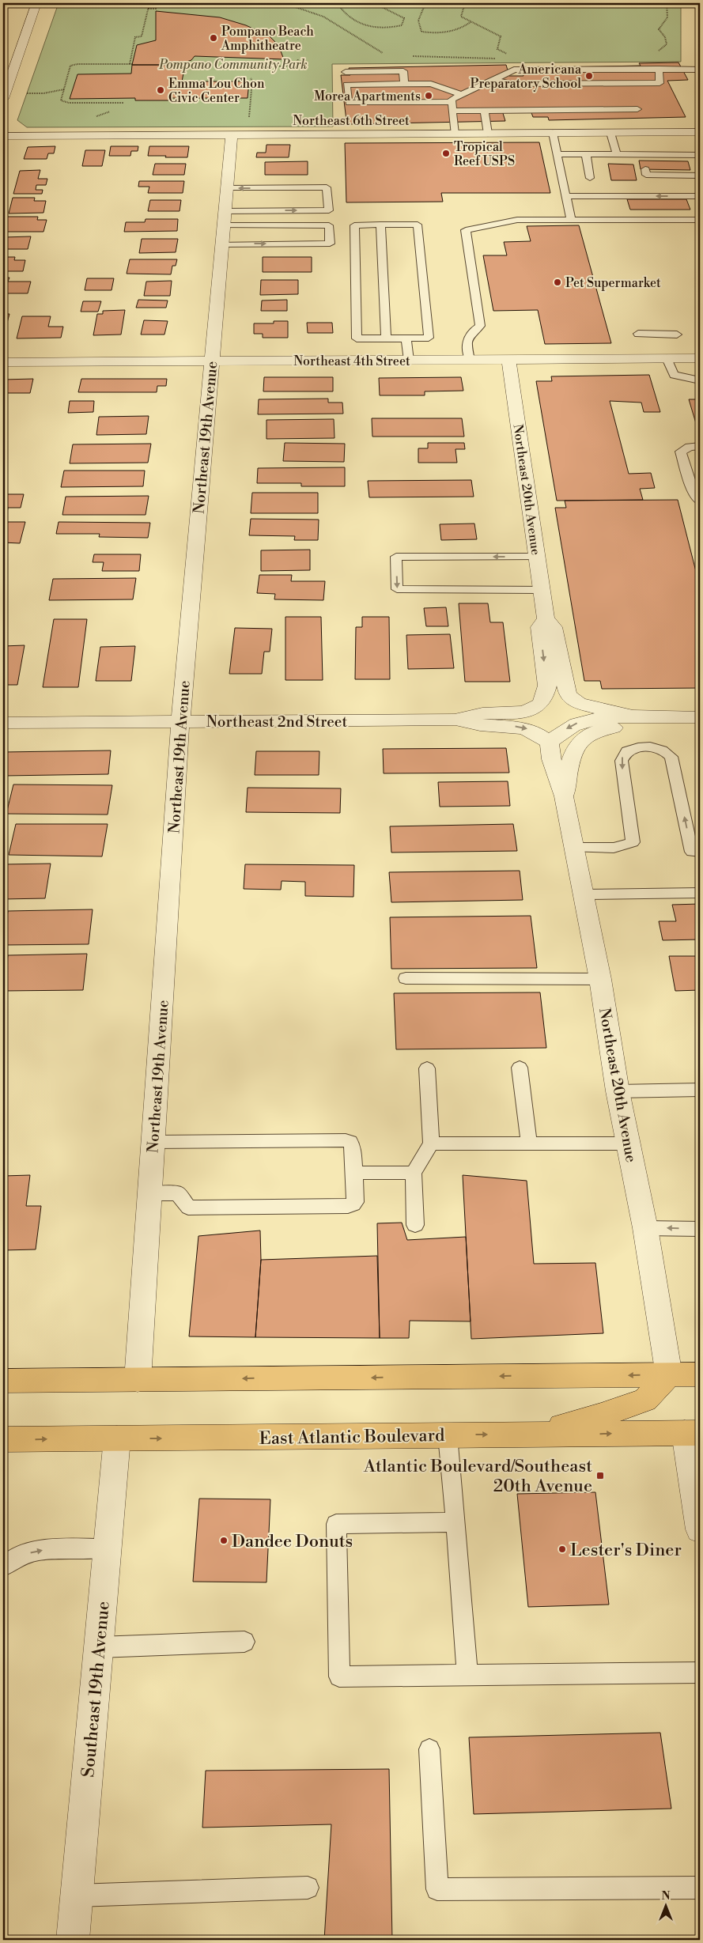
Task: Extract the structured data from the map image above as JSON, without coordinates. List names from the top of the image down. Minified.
{"streets":{"main road":["East Atlantic Boulevard"],"street":["Northeast 6th Street","Northeast 4th Street","Northeast 19th Avenue","Northeast 20th Avenue","Northeast 2nd Street","Southeast 19th Avenue"]},"crossings":[["Northeast 6th Street","Northeast 19th Avenue"],["Northeast 4th Street","Northeast 19th Avenue"],["Northeast 4th Street","Northeast 20th Avenue"],["Northeast 19th Avenue","Northeast 2nd Street"],["Northeast 20th Avenue","Northeast 2nd Street"],["East Atlantic Boulevard","Southeast 19th Avenue"]],"parks":["Pompano Community Park"],"places":{"other":["Pompano Beach Amphitheatre","Americana Preparatory School","Emma Lou Chon Civic Center","Morea Apartments","Tropical Reef USPS","Pet Supermarket","Dandee Donuts","Lester's Diner"],"transit":["Atlantic Boulevard/Southeast 20th Avenue"]},"north":"top"}
